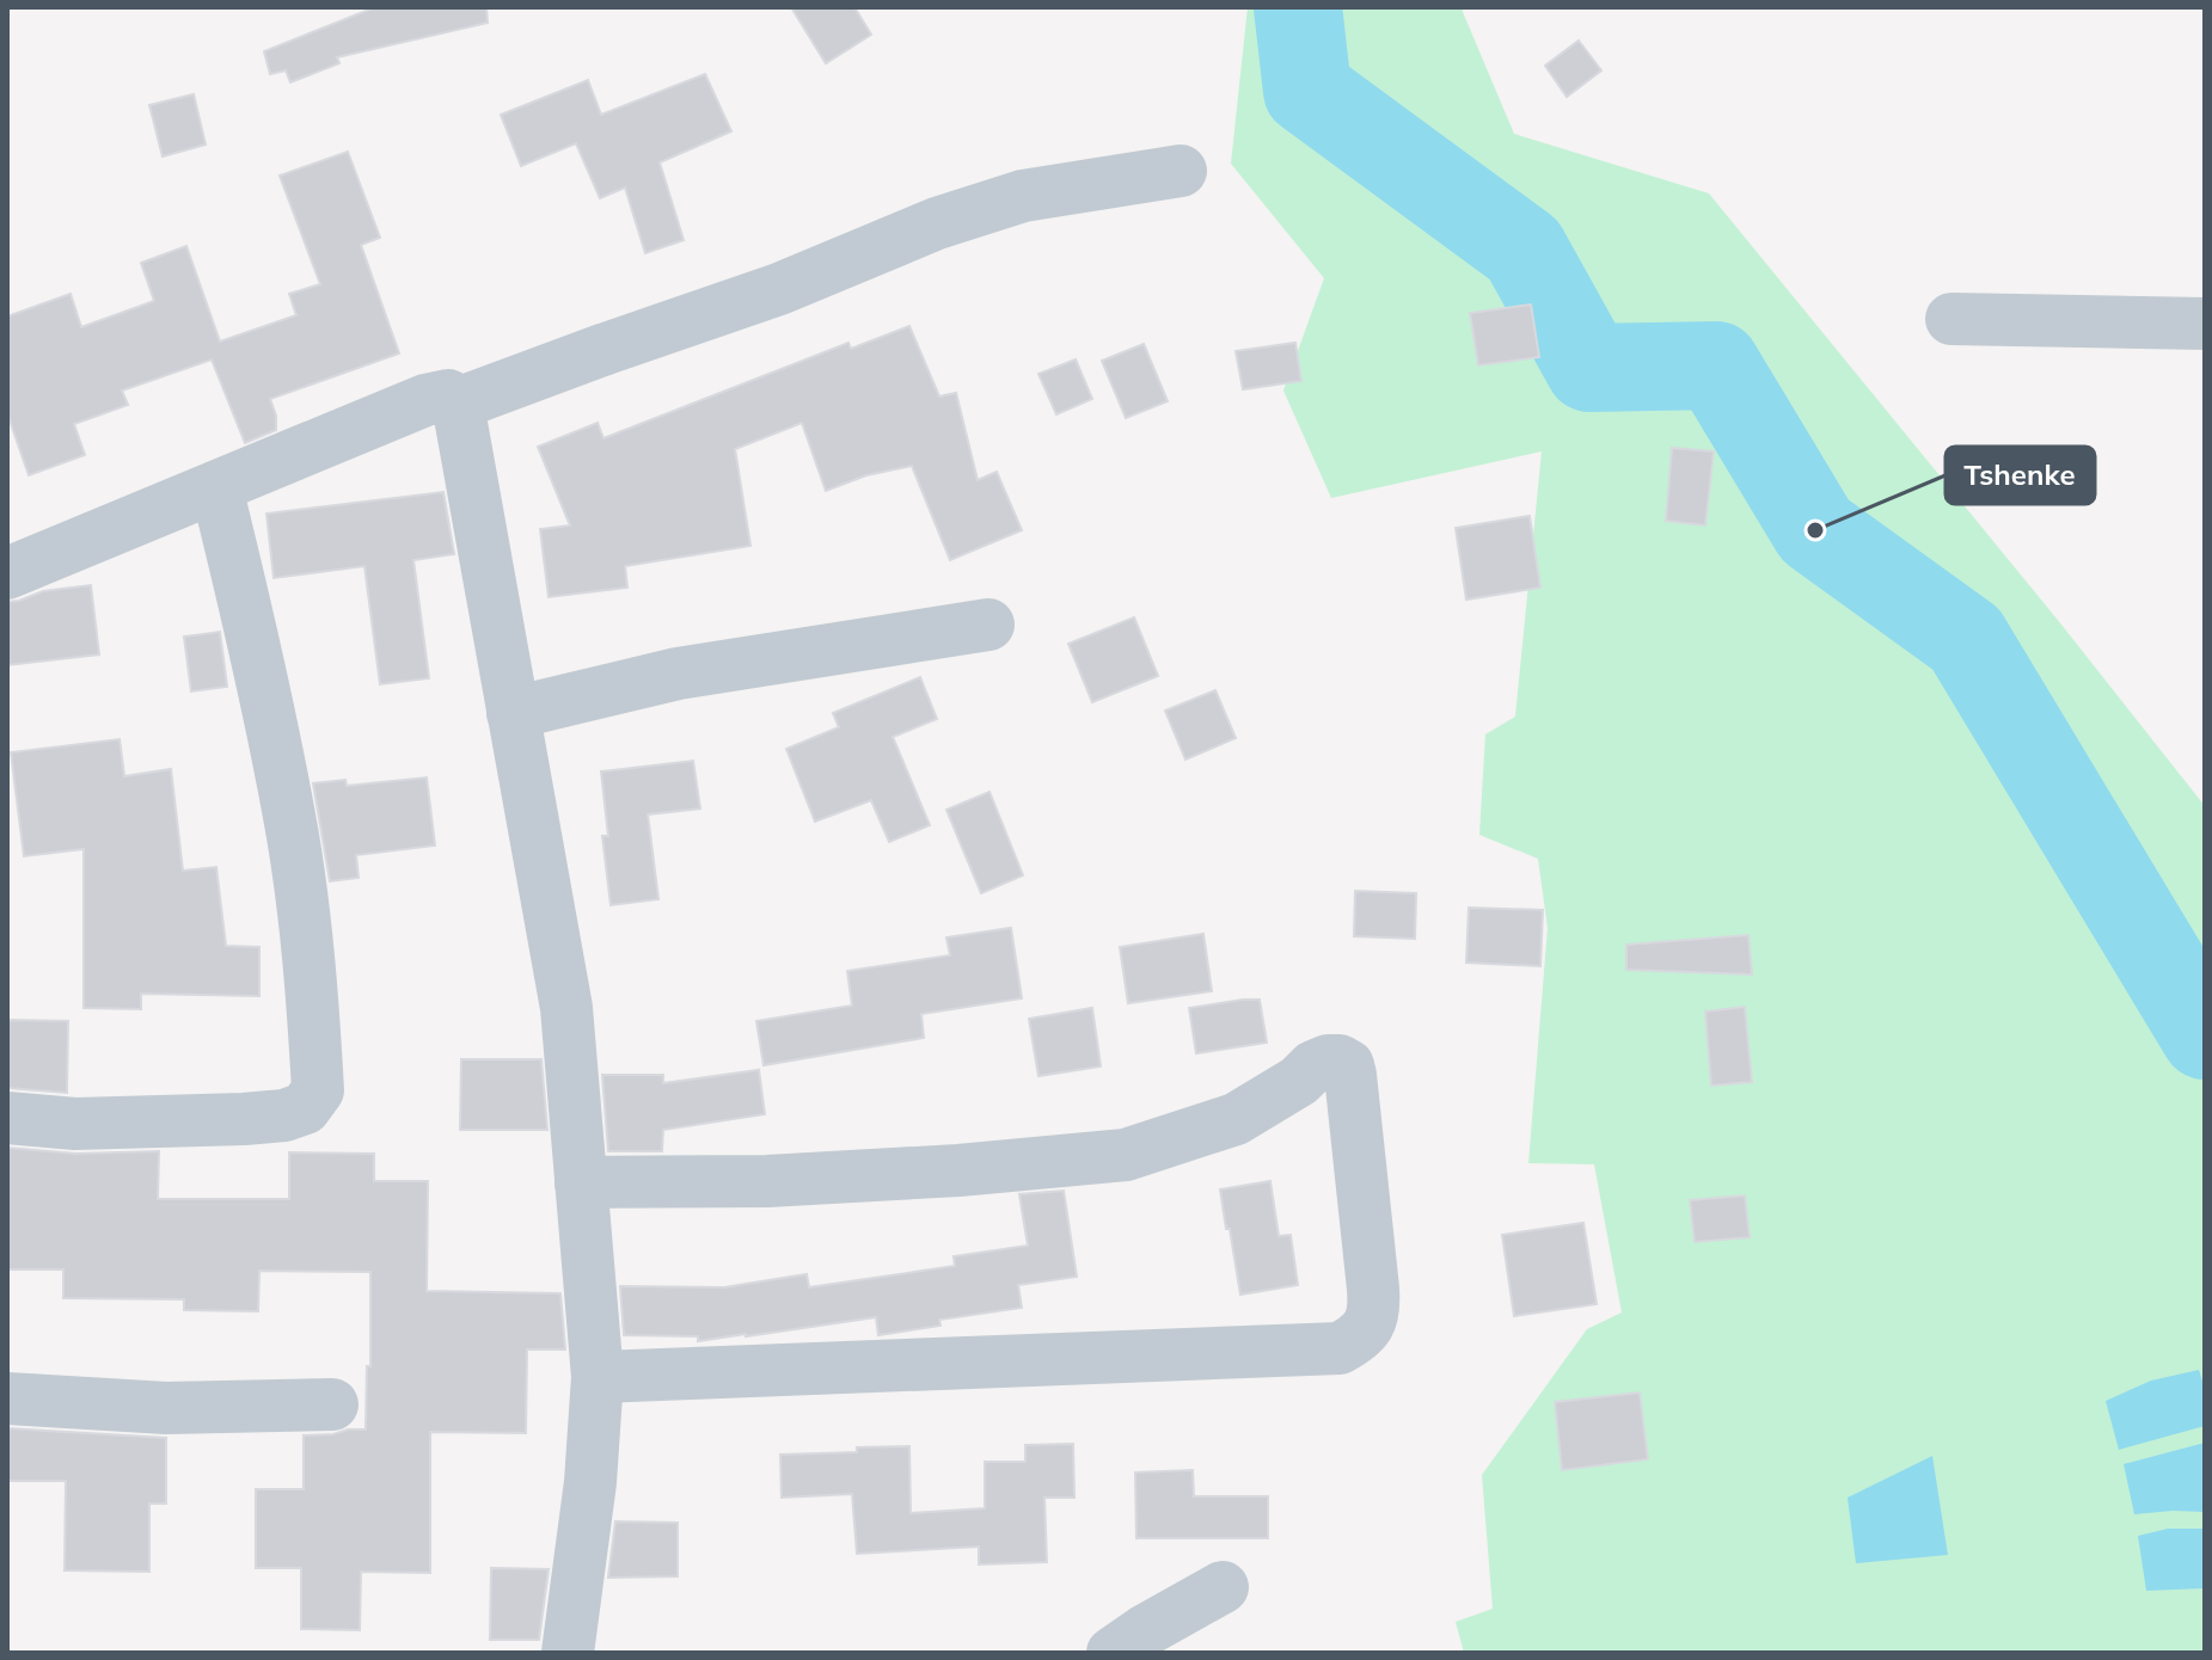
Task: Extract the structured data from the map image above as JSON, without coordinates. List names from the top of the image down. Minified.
{"places":["Tshenke"]}
